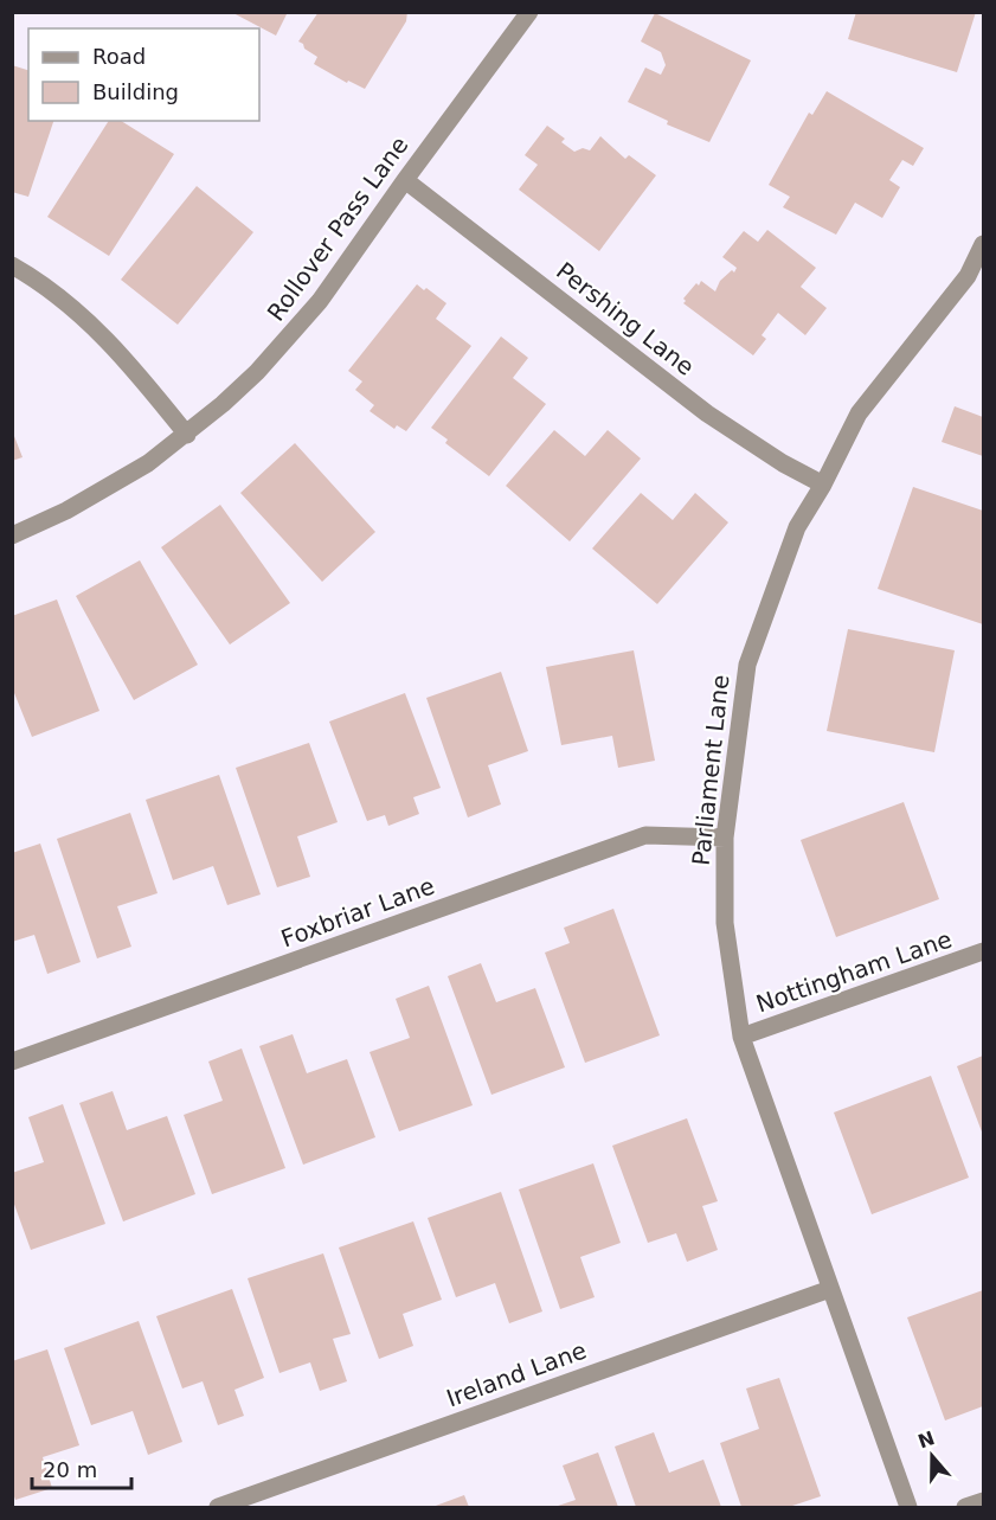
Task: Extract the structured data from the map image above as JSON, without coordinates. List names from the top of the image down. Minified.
{"streets":{"street":["Rollover Pass Lane","Pershing Lane","Parliament Lane","Foxbriar Lane","Nottingham Lane","Ireland Lane"]},"crossings":[["Rollover Pass Lane","Pershing Lane"],["Pershing Lane","Parliament Lane"],["Parliament Lane","Foxbriar Lane"],["Parliament Lane","Nottingham Lane"],["Parliament Lane","Ireland Lane"]],"legend":["Road","Building"],"scale_bar":"20 m","north":"top"}
